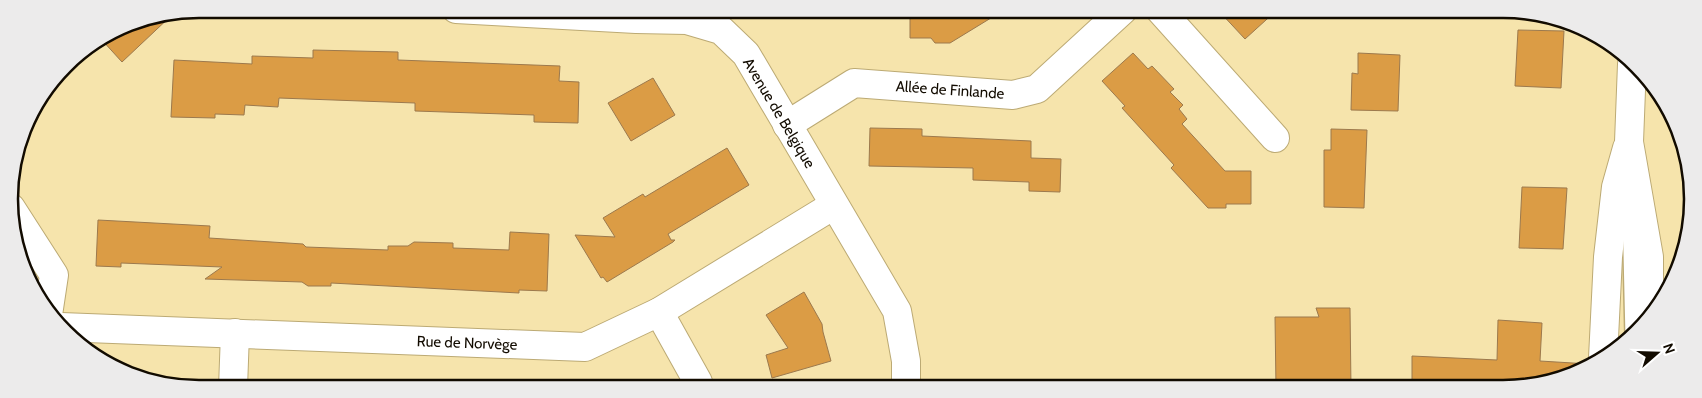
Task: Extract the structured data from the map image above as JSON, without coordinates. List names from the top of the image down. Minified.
{"streets":{"street":["Allée de Finlande","Avenue de Belgique","Rue de Norvège"]},"crossings":[["Allée de Finlande","Avenue de Belgique"],["Avenue de Belgique","Rue de Norvège"]],"north":"right"}
